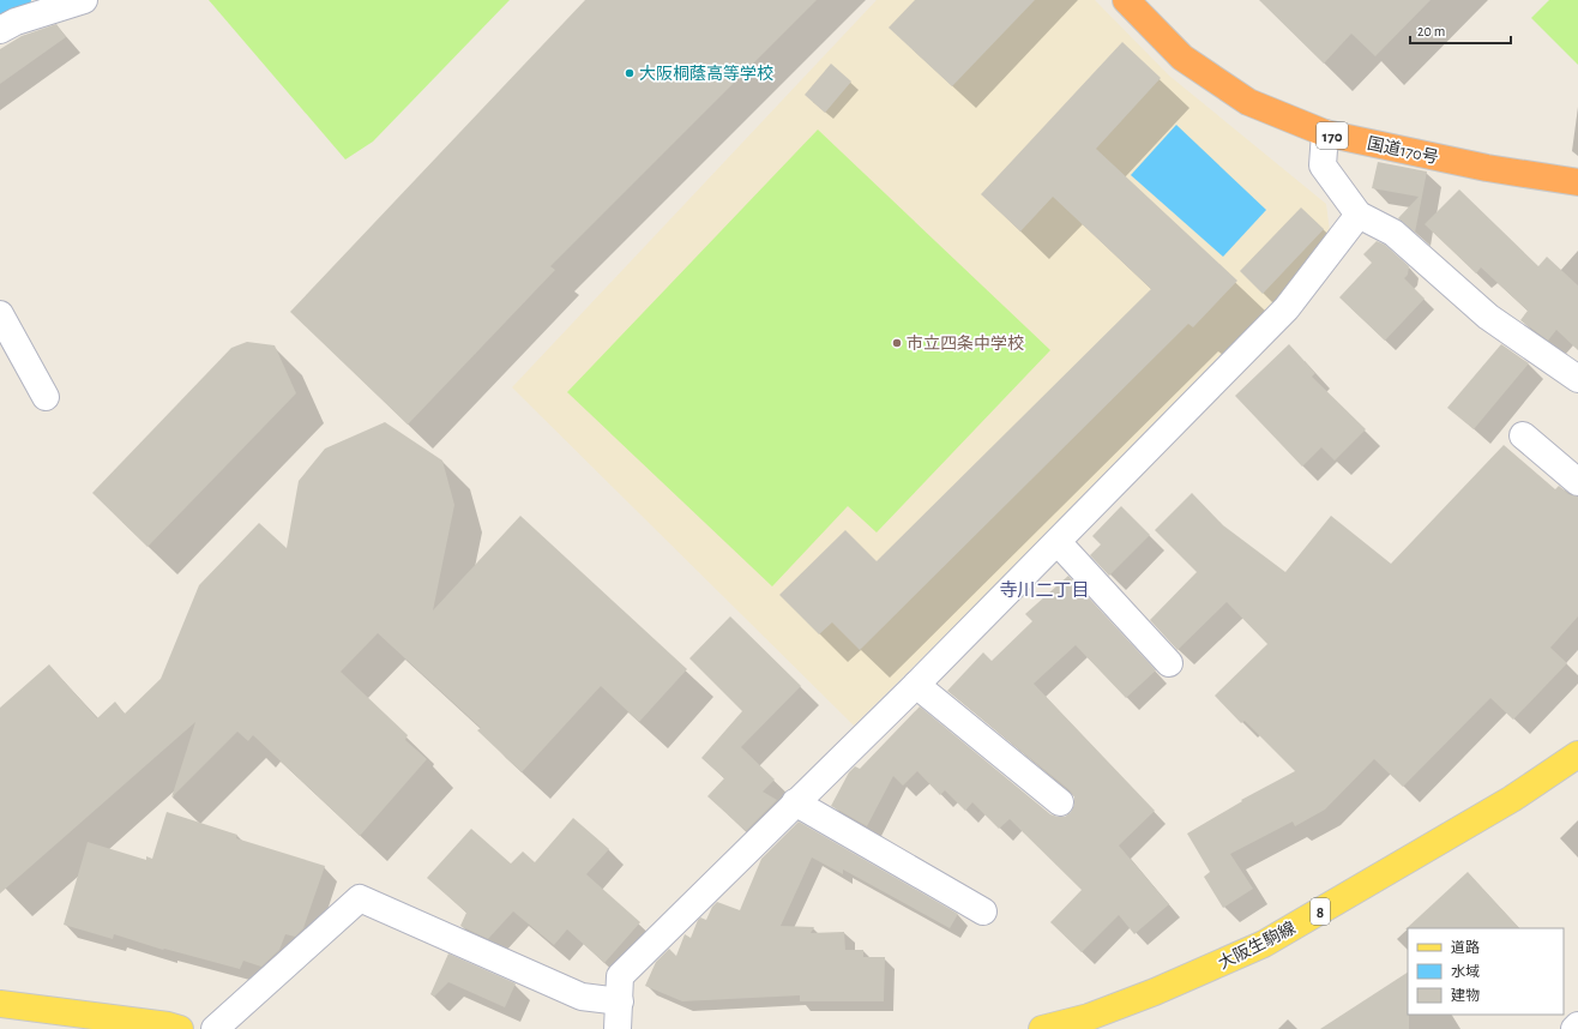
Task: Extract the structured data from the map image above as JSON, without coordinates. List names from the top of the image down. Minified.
{"streets":{"highway":["170","国道170号"],"main road":["8","大阪生駒線"]},"districts":["寺川二丁目"],"places":["大阪桐蔭高等学校","市立四条中学校"],"legend":["道路","水域","建物"],"scale_bar":"20 m"}
